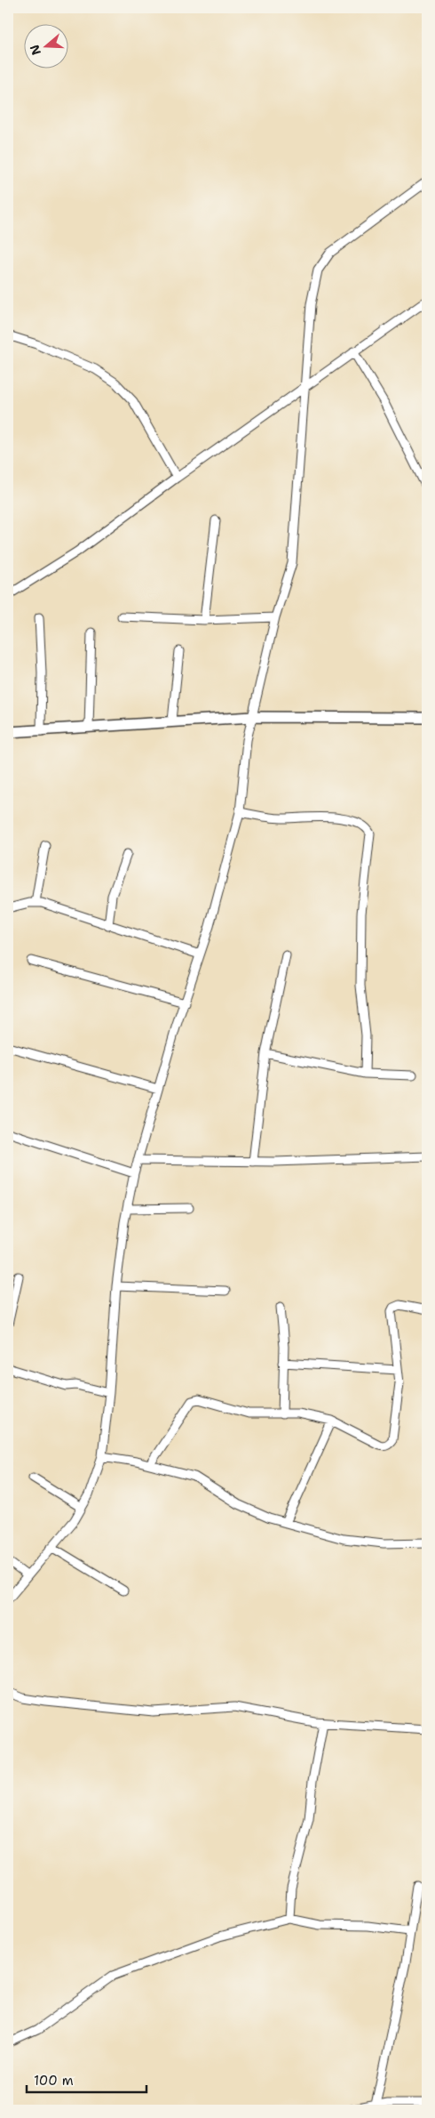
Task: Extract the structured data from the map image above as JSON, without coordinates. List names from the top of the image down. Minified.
{"scale_bar":"100 m","north":"left"}
